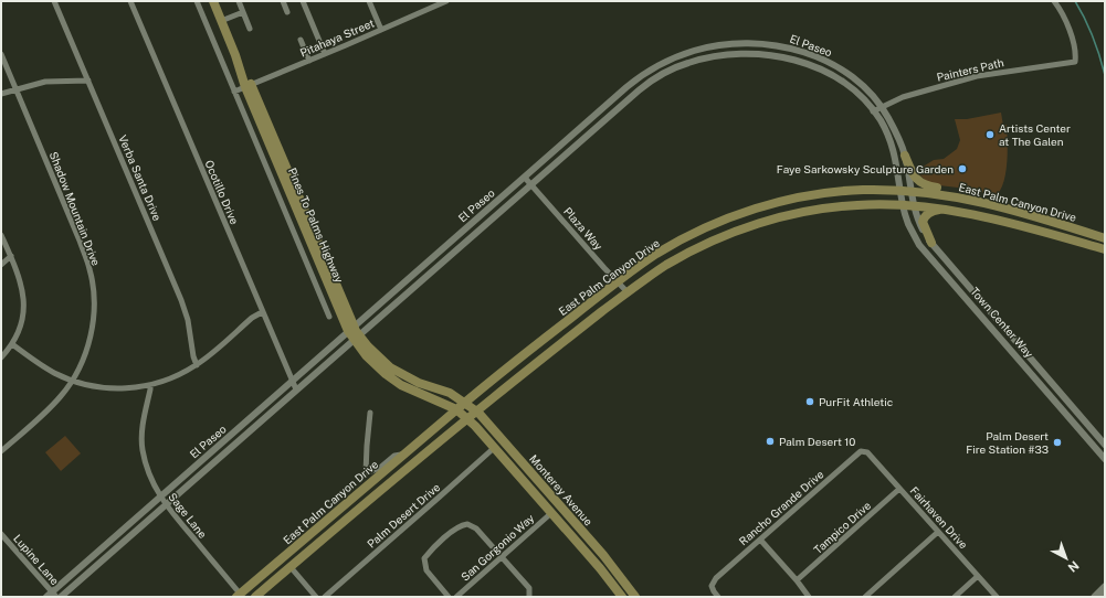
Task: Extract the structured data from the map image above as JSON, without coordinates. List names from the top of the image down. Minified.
{"streets":{"main road":["East Palm Canyon Drive","Pines To Palms Highway","Monterey Avenue"],"street":["Pitahaya Street","El Paseo","Painters Path","Verba Santa Drive","Ocotillo Drive","Shadow Mountain Drive","Plaza Way","Town Center Way","Rancho Grande Drive","Sage Lane","Palm Desert Drive","Fairhaven Drive","Tampico Drive","San Gorgonio Way","Lupine Lane"]},"crossings":[["Pitahaya Street","Pines To Palms Highway"],["El Paseo","Painters Path"],["El Paseo","Ocotillo Drive"],["El Paseo","East Palm Canyon Drive"],["El Paseo","Pines To Palms Highway"],["El Paseo","Plaza Way"],["El Paseo","Town Center Way"],["El Paseo","Sage Lane"],["El Paseo","Lupine Lane"],["East Palm Canyon Drive","Pines To Palms Highway"],["East Palm Canyon Drive","Plaza Way"],["East Palm Canyon Drive","Town Center Way"],["East Palm Canyon Drive","Monterey Avenue"],["East Palm Canyon Drive","Sage Lane"],["Pines To Palms Highway","Monterey Avenue"],["Monterey Avenue","Palm Desert Drive"],["Monterey Avenue","San Gorgonio Way"],["Rancho Grande Drive","Fairhaven Drive"],["Fairhaven Drive","Tampico Drive"]],"places":["Artists Center at The Galen","Faye Sarkowsky Sculpture Garden","PurFit Athletic","Palm Desert 10","Palm Desert Fire Station #33"],"north":"bottom right"}
